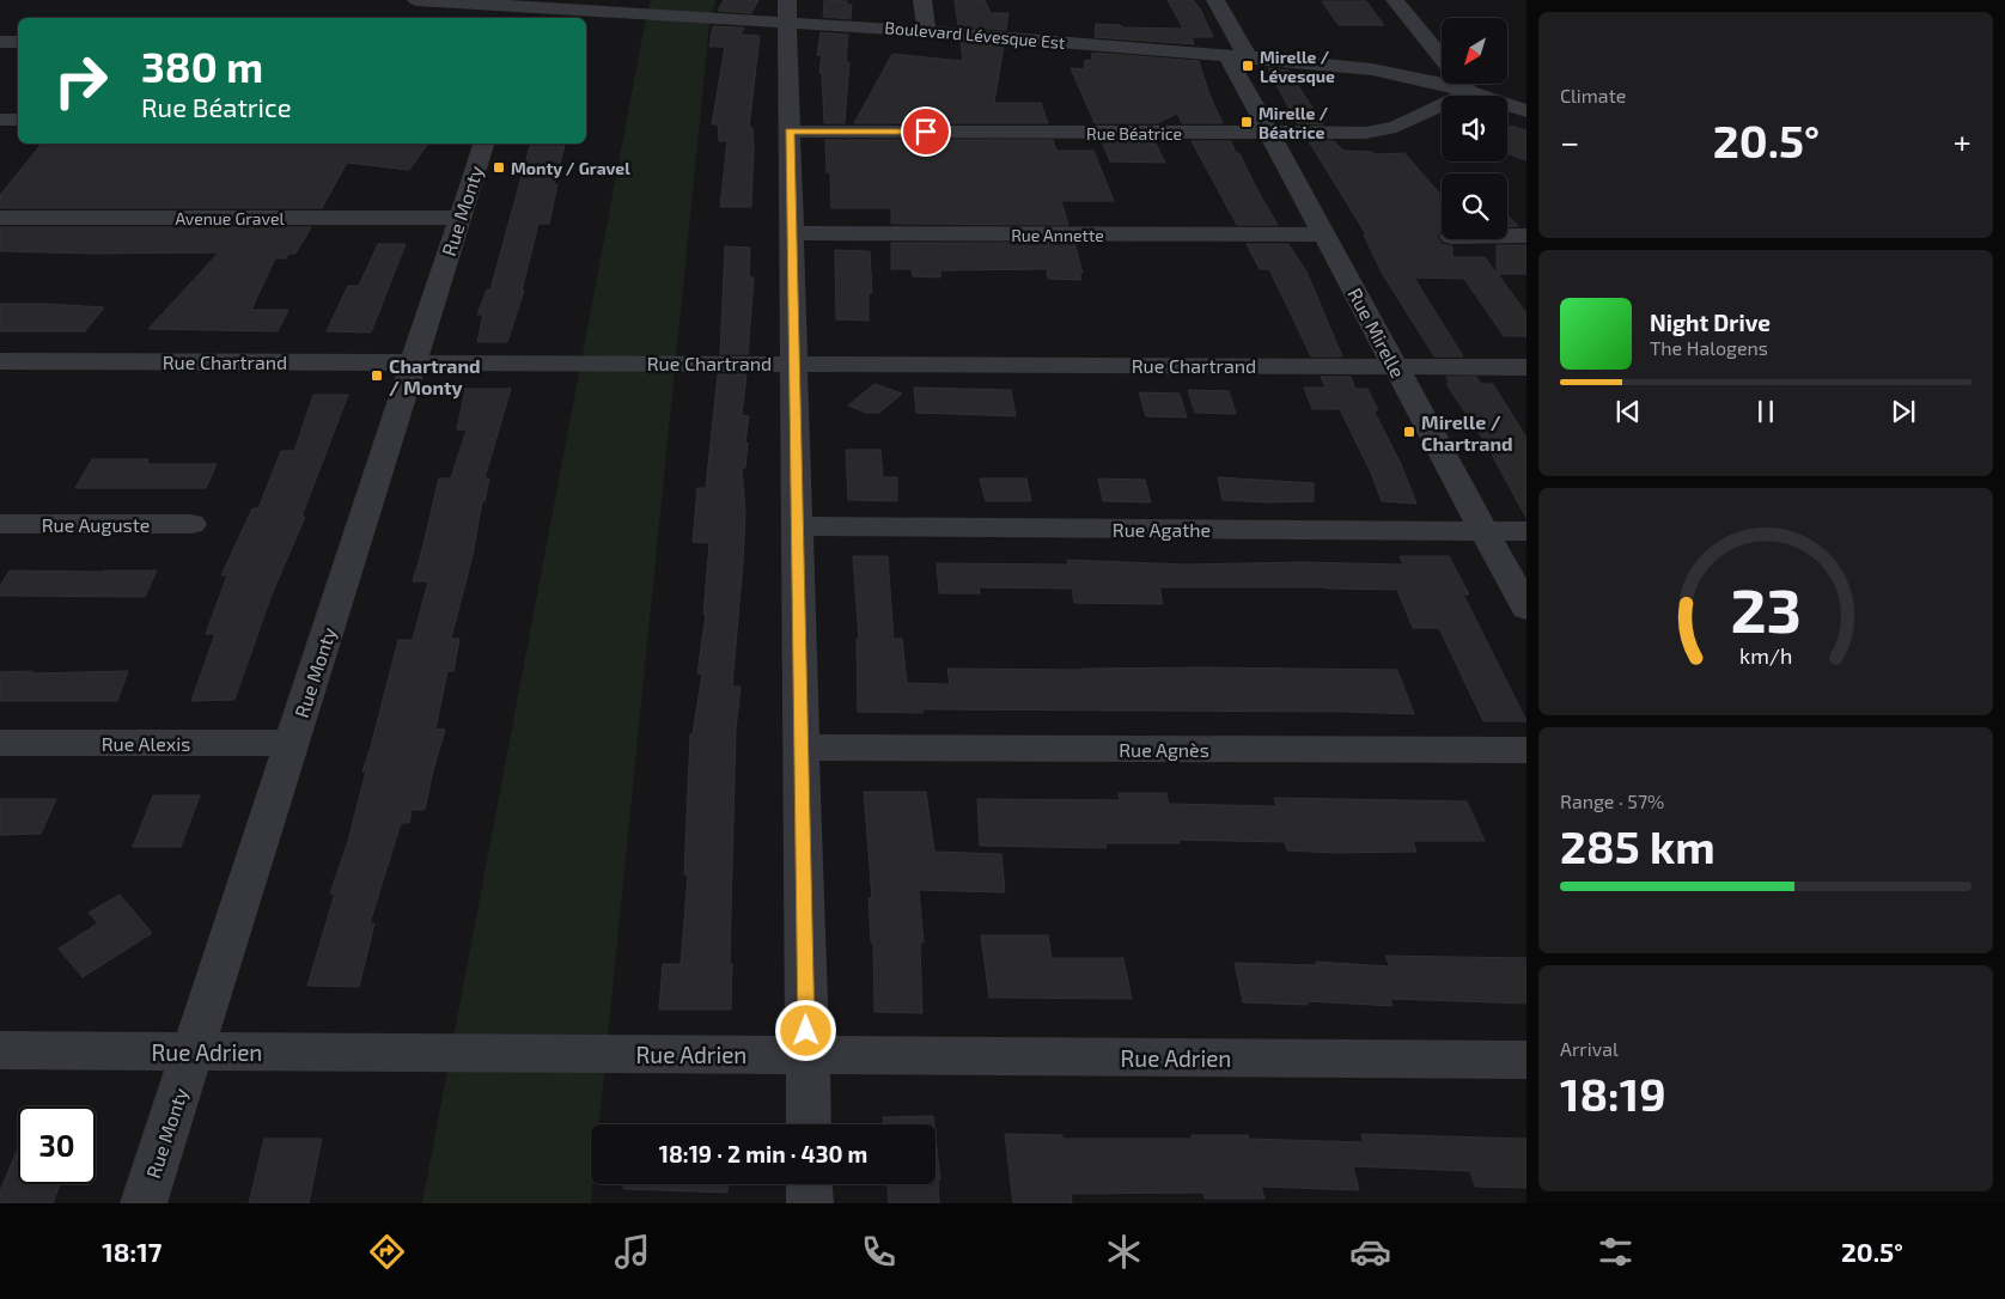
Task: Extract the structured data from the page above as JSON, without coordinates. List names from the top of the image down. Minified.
{"streets":{"street":["Boulevard Lévesque Est","Rue Béatrice","Rue Monty","Avenue Gravel","Rue Annette","Rue Mirelle","Rue Chartrand","Rue Auguste","Rue Agathe","Rue Alexis","Rue Agnès","Rue Adrien"]},"crossings":[["Boulevard Lévesque Est","Rue Mirelle"],["Rue Béatrice","Rue Mirelle"],["Rue Monty","Avenue Gravel"],["Rue Monty","Rue Chartrand"],["Rue Monty","Rue Alexis"],["Rue Monty","Rue Adrien"],["Rue Annette","Rue Mirelle"],["Rue Mirelle","Rue Chartrand"],["Rue Mirelle","Rue Agathe"]],"places":{"transit":["Mirelle / Lévesque","Mirelle / Béatrice","Monty / Gravel","Chartrand / Monty","Mirelle / Chartrand"]},"north":"bottom left","page":{"tile":["Climate",["Range · 57%","285 km"],["Arrival","18:19"]],"turn":["380 m","Rue Béatrice"],"heat":["−","20.5°","+"],"song":["Night Drive","The Halogens"],"limit":"30","trip":"18:19 · 2 min · 430 m","tabs":["18:17","20.5°"],"gauge":["23","km/h"]}}
